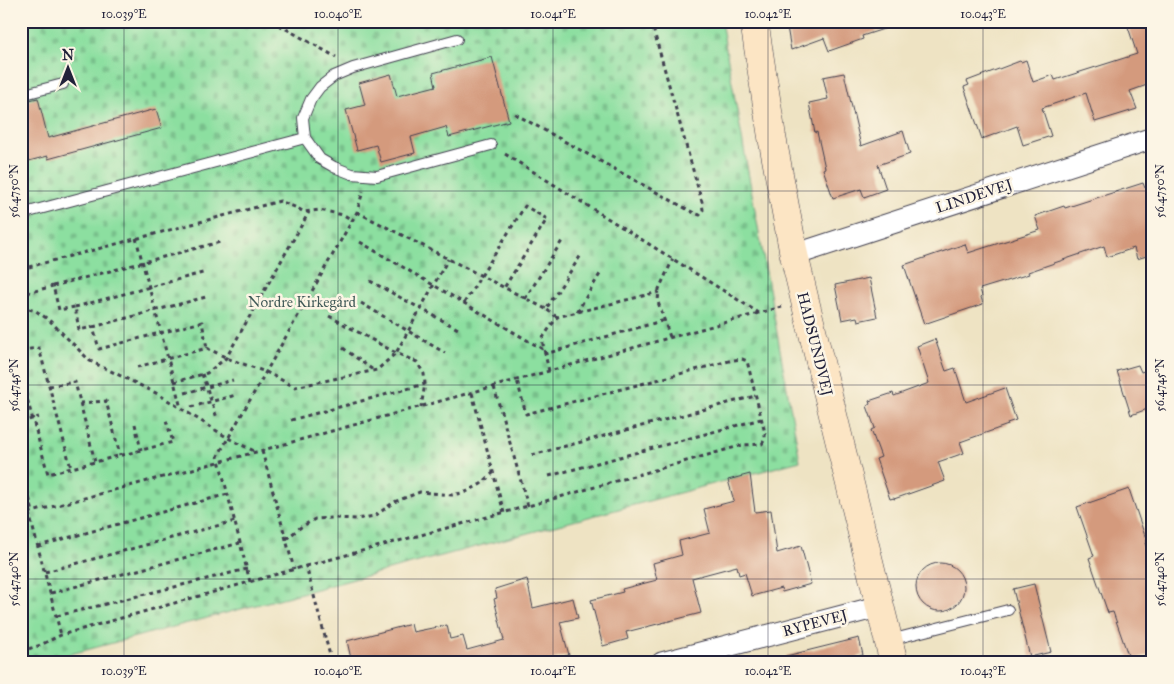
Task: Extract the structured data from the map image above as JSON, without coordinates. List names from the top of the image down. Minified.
{"streets":{"street":["LINDEVEJ","HADSUNDVEJ","RYPEVEJ"]},"crossings":[["LINDEVEJ","HADSUNDVEJ"],["HADSUNDVEJ","RYPEVEJ"]],"parks":["Nordre Kirkegård"],"north":"top","coordinates":["10.039°E","10.040°E","10.041°E","10.042°E","10.043°E","56.4750°N","56.4745°N","56.4740°N"]}
